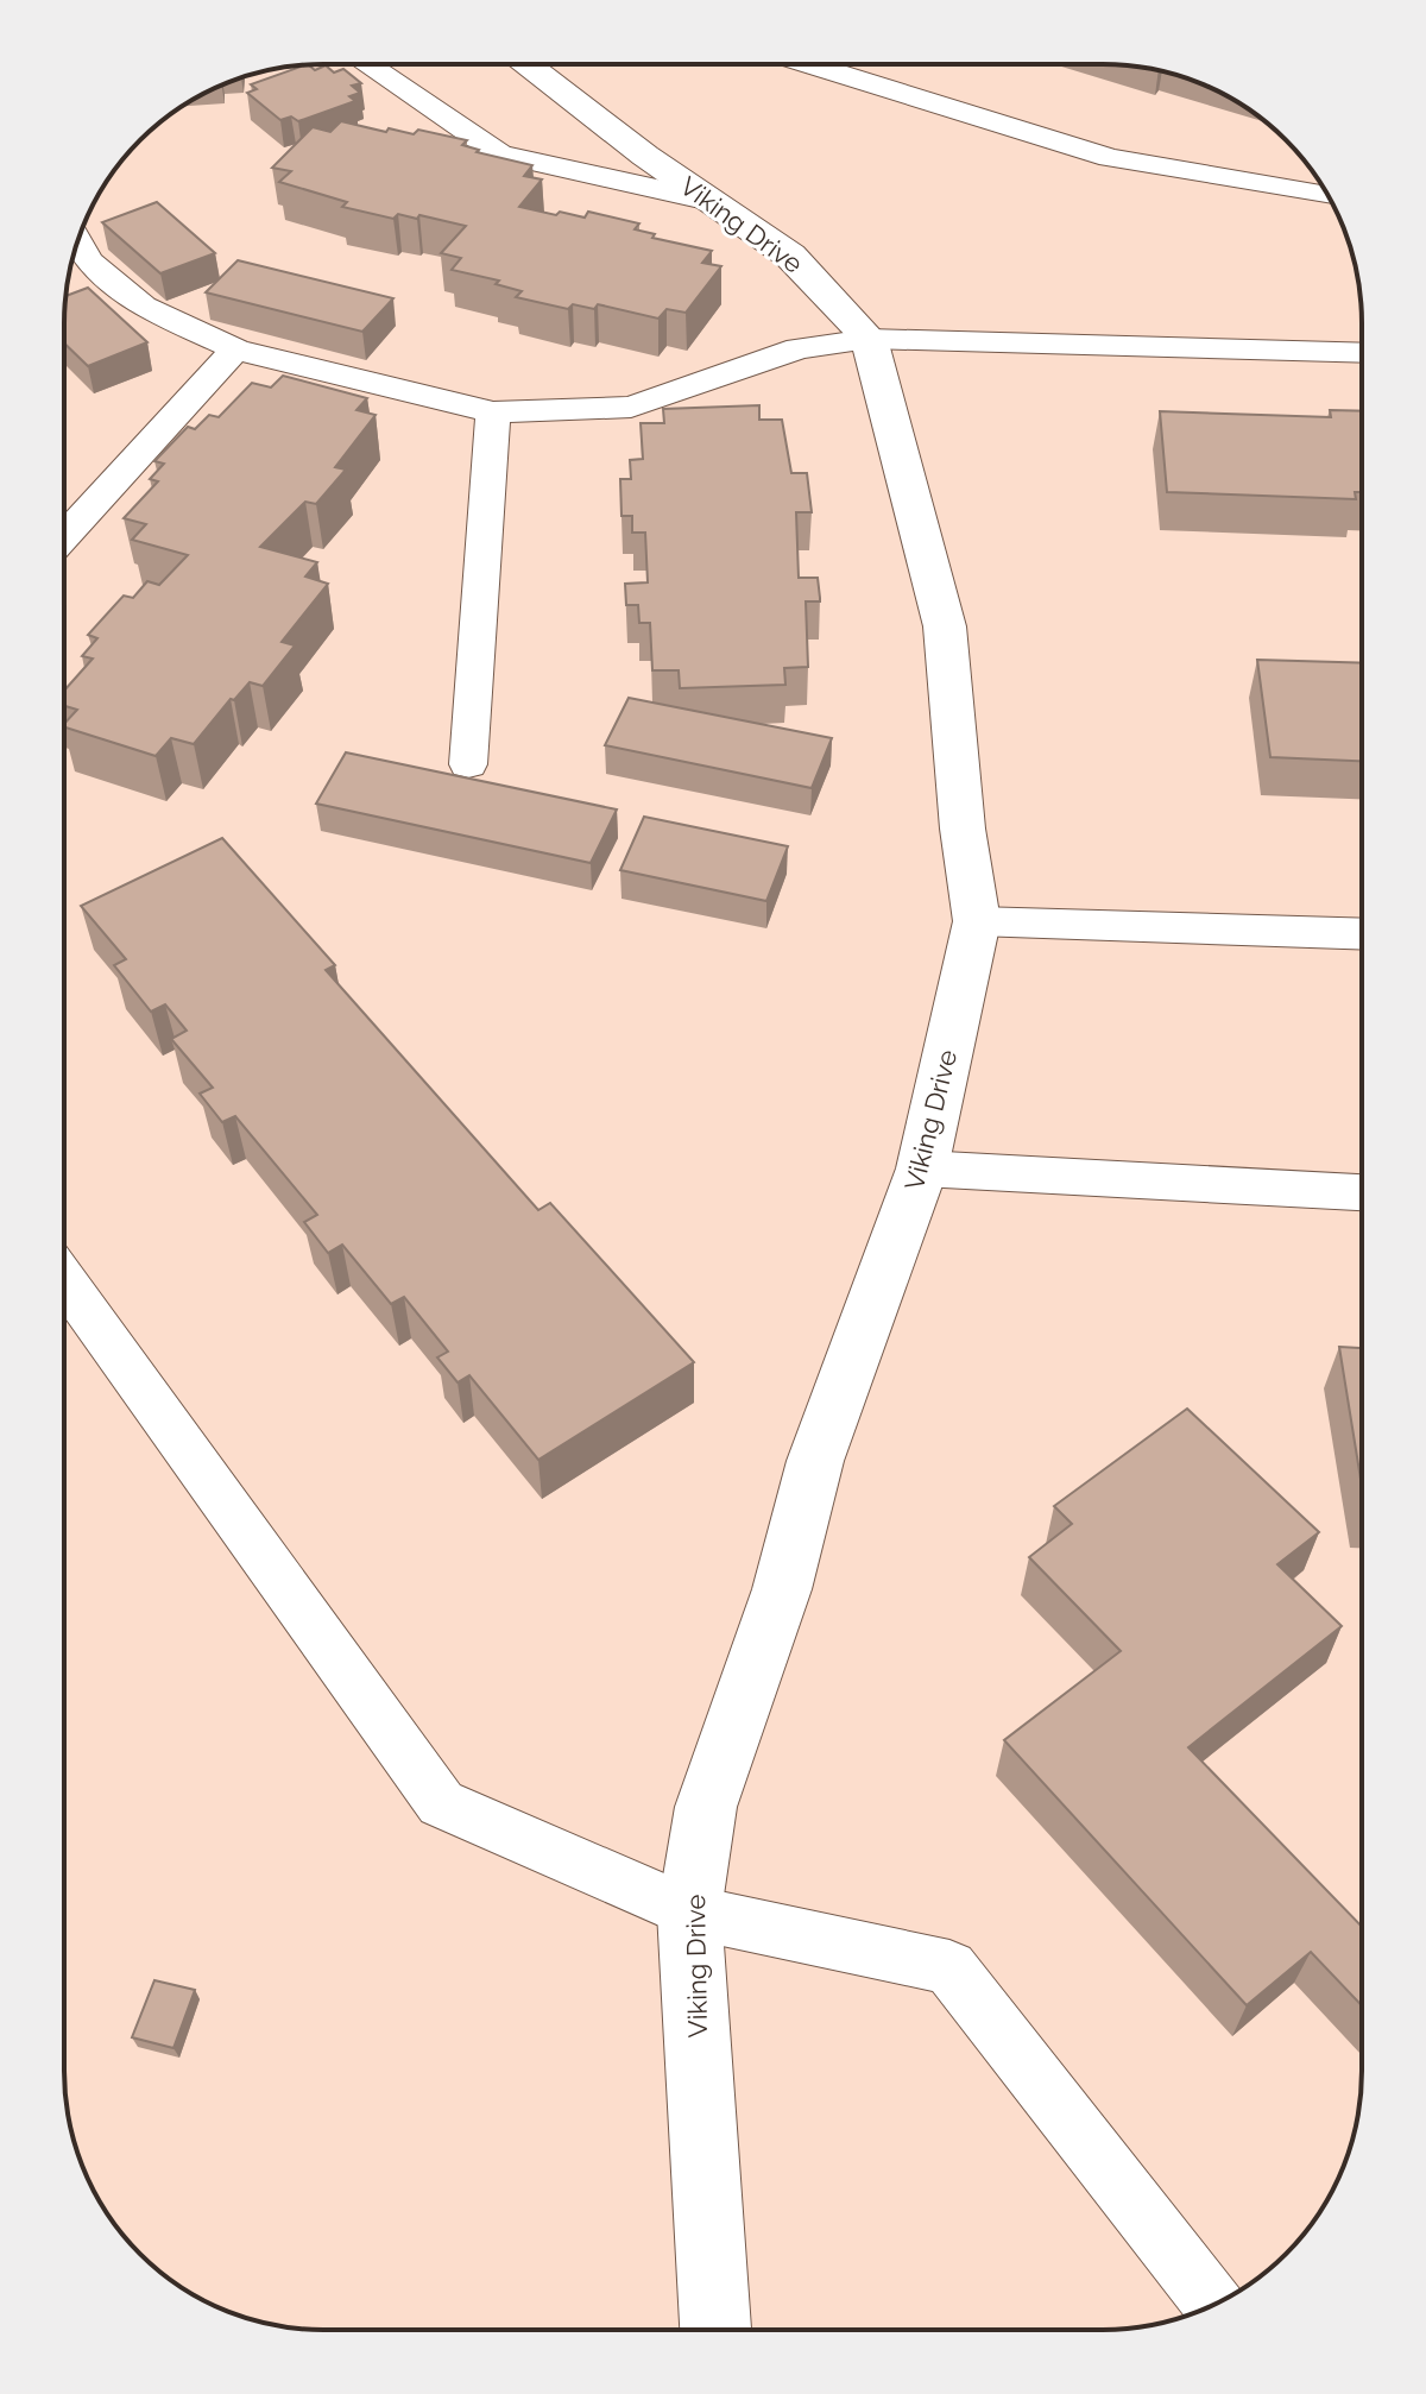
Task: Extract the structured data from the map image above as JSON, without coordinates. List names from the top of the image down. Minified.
{"streets":{"street":["Viking Drive"]}}
